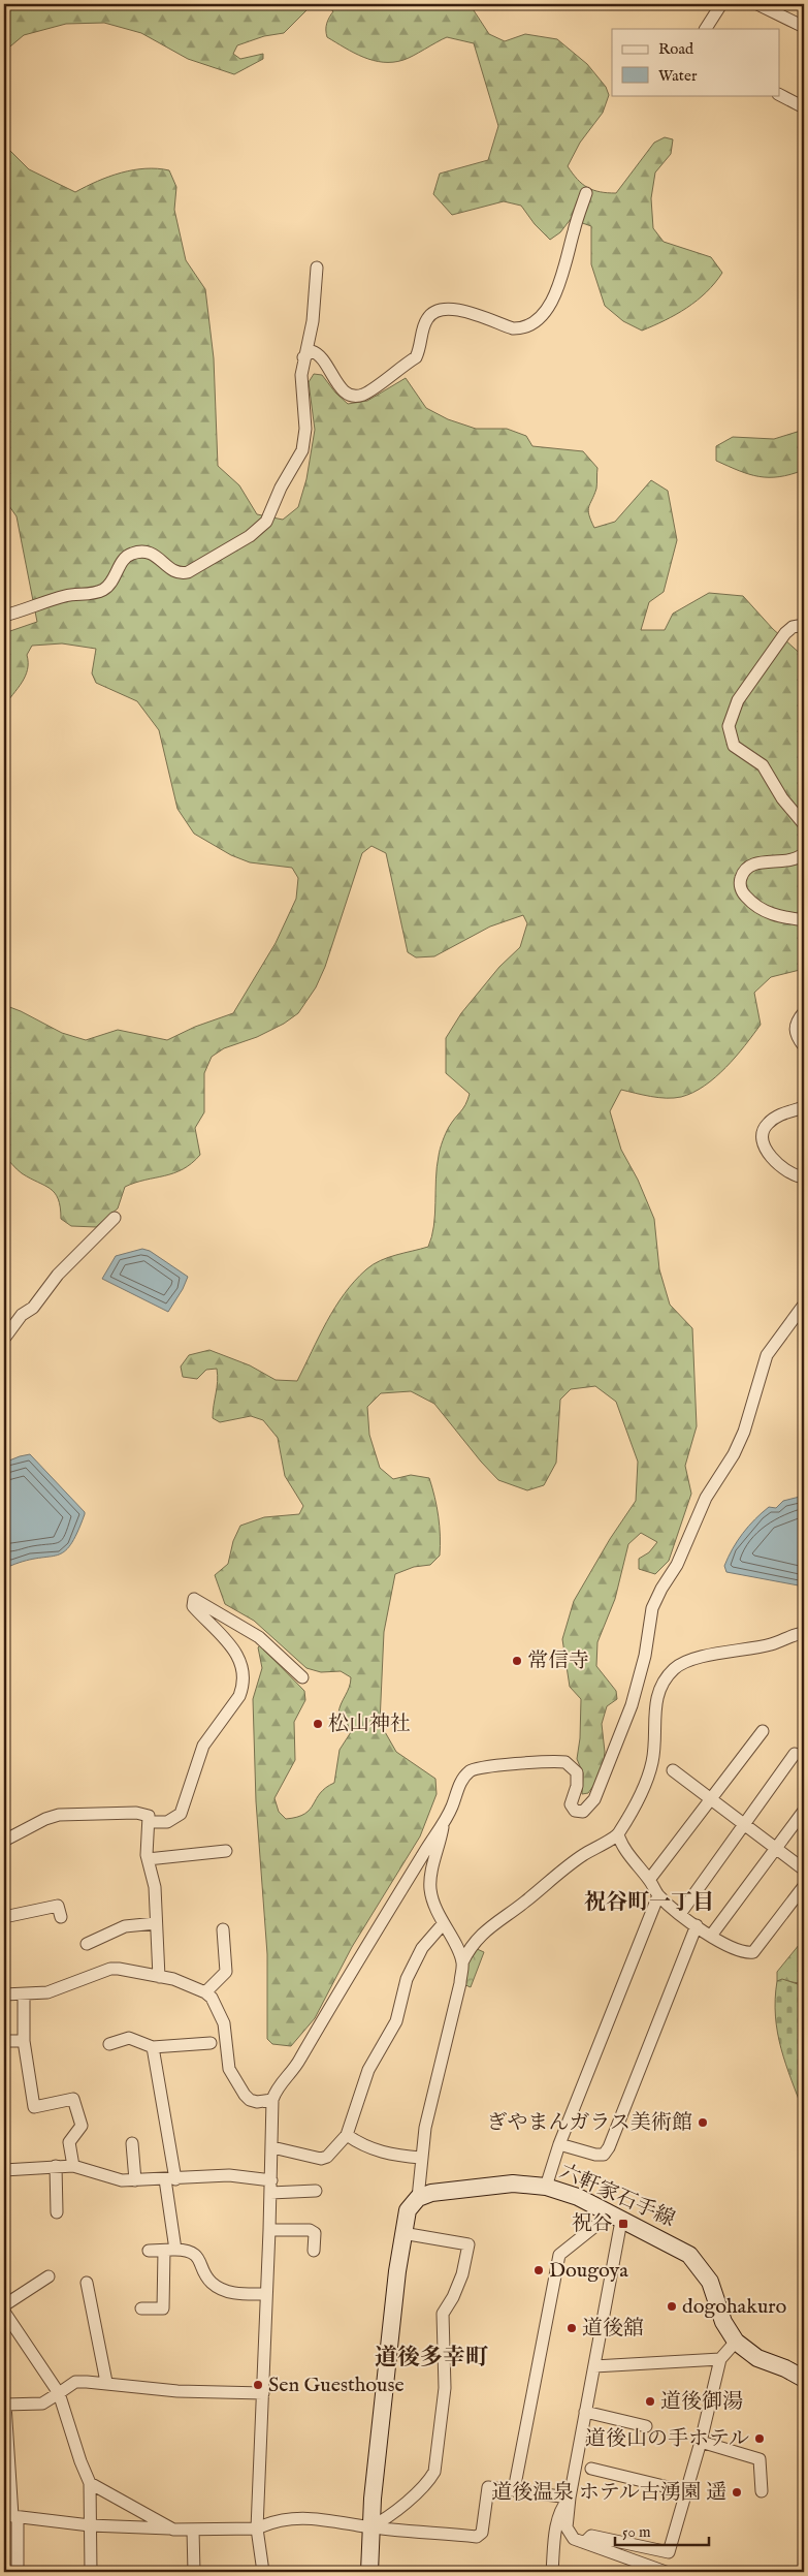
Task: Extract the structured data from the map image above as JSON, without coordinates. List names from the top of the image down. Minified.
{"streets":{"main road":["六軒家石手線"]},"districts":["祝谷町一丁目","道後多幸町"],"places":{"other":["常信寺","松山神社","ぎやまんガラス美術館","Dougoya","dogohakuro","道後舘","Sen Guesthouse","道後御湯","道後山の手ホテル","道後温泉 ホテル古湧園 遥"],"transit":["祝谷"]},"legend":["Road","Water"],"scale_bar":"50 m"}
